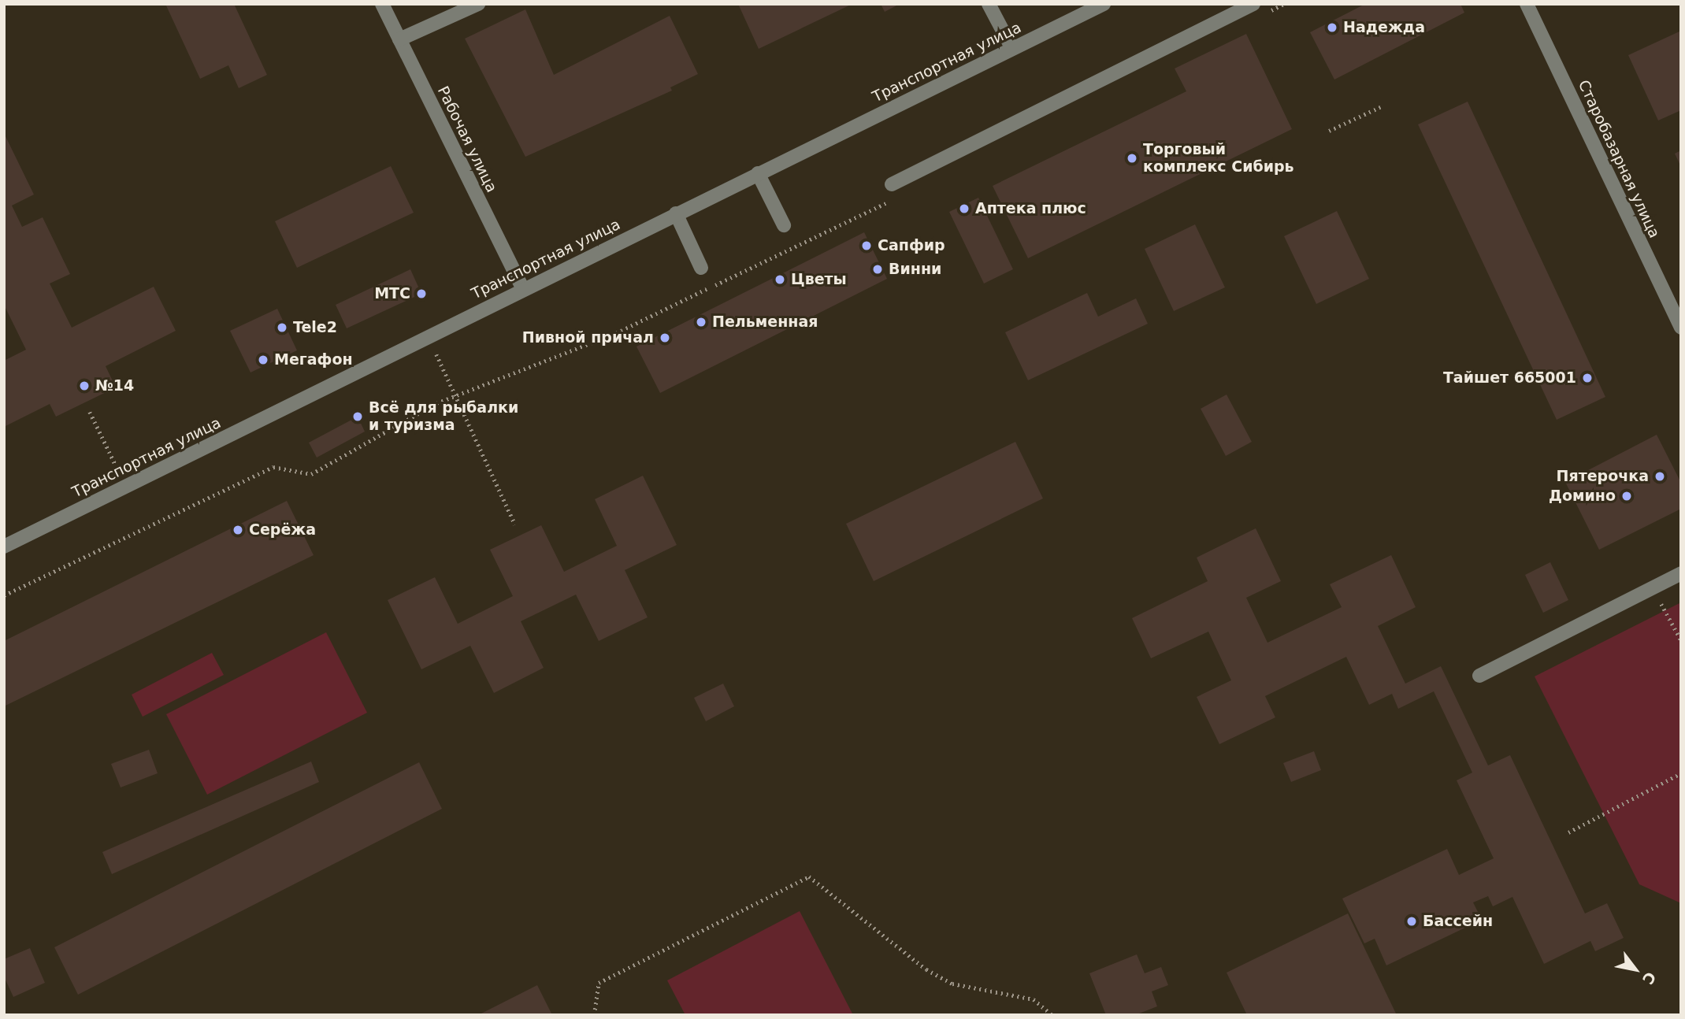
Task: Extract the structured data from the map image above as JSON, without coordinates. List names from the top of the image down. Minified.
{"streets":{"street":["Транспортная улица","Рабочая улица","Старобазарная улица"]},"crossings":[["Транспортная улица","Рабочая улица"]],"places":["Надежда","Торговый комплекс Сибирь","Аптека плюс","Сапфир","Винни","Цветы","МТС","Пельменная","Tele2","Пивной причал","Мегафон","Тайшет 665001","№14","Всё для рыбалки и туризма","Пятерочка","Домино","Серёжа","Бассейн"],"north":"bottom right"}
